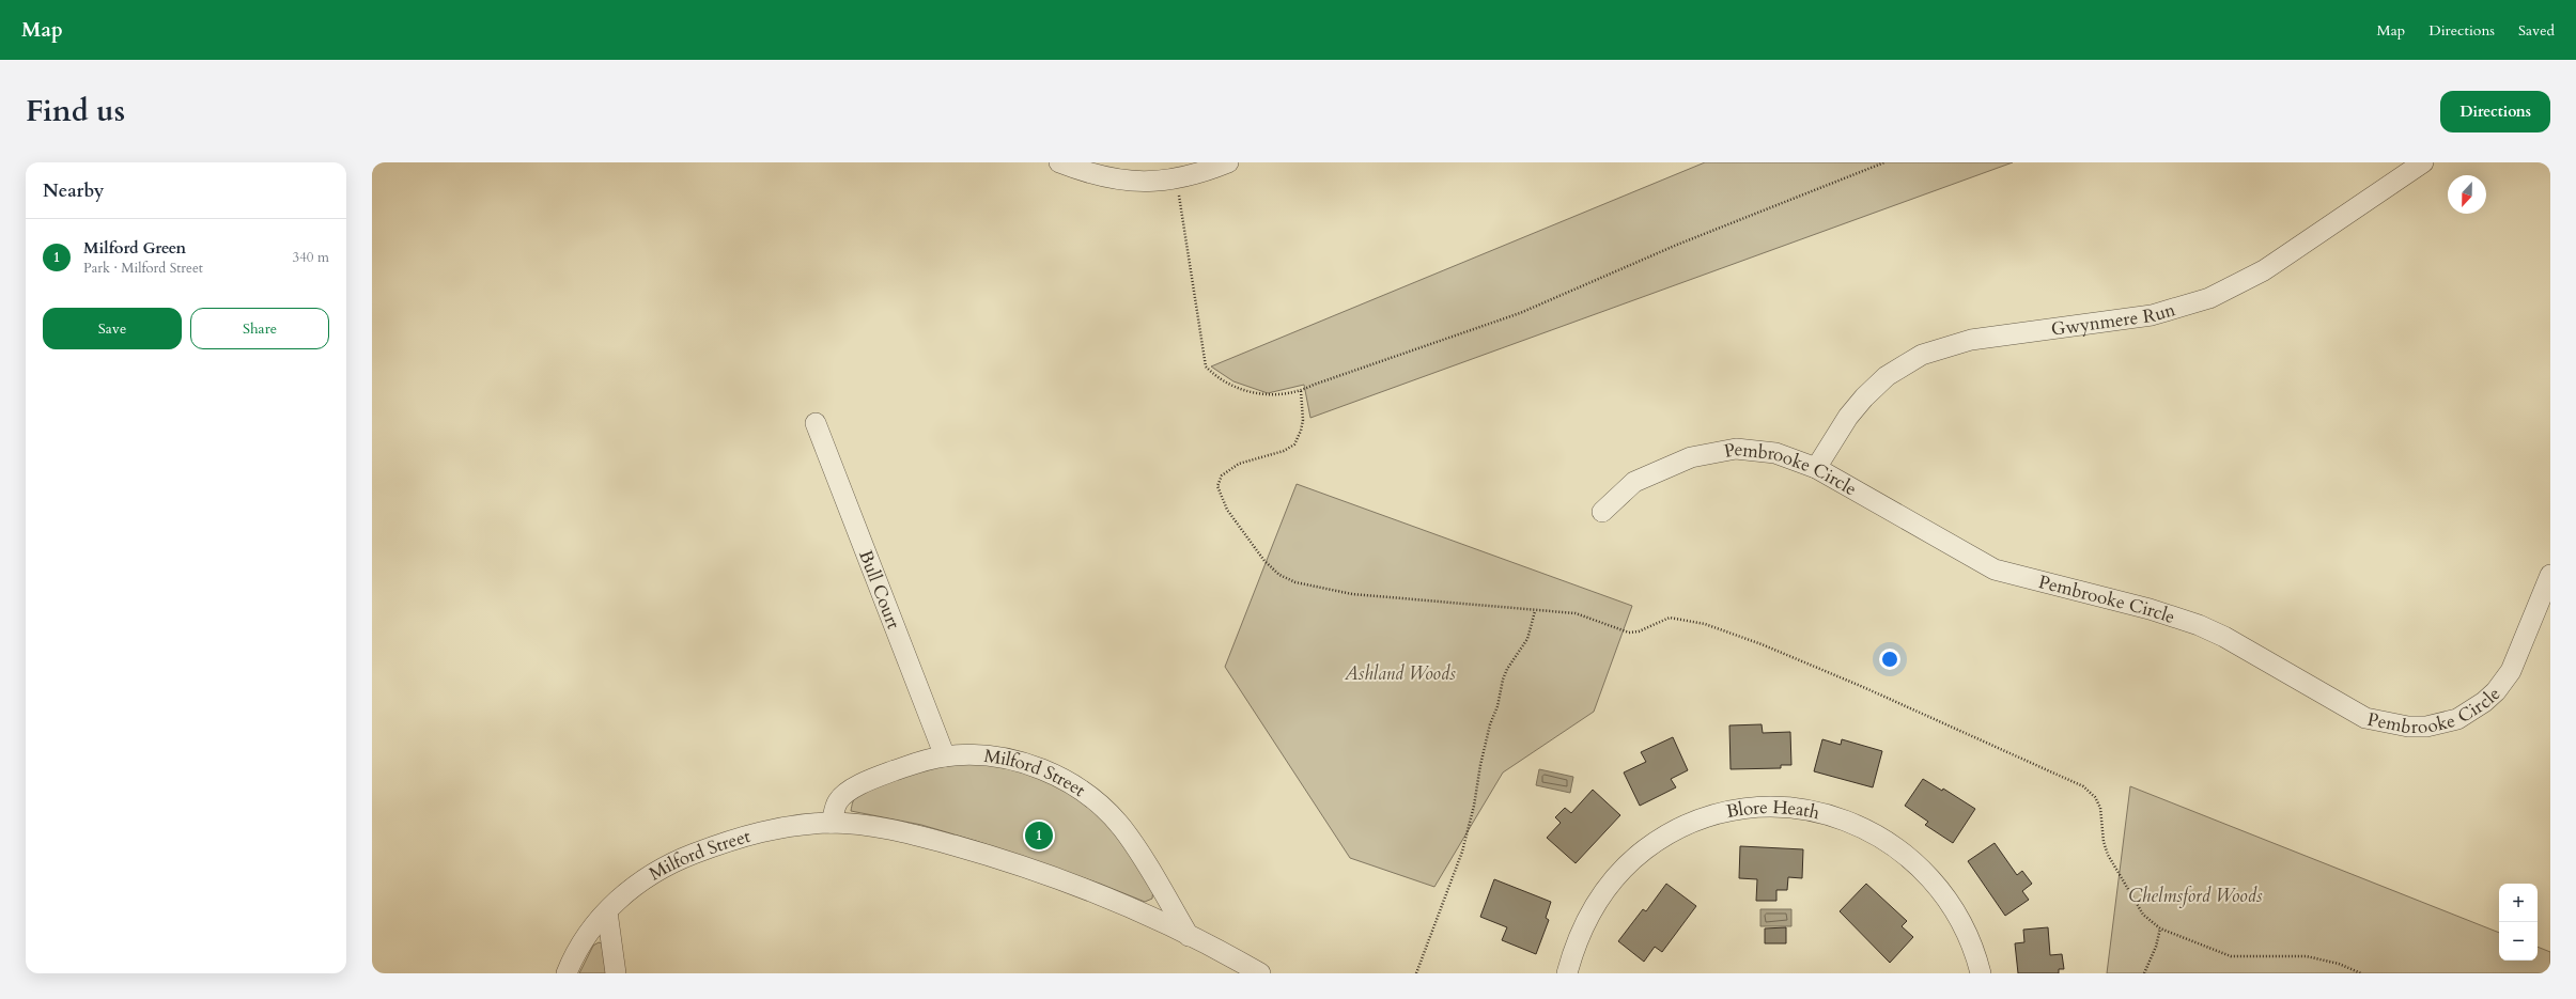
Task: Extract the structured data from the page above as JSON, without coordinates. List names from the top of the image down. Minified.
{"streets":{"street":["Gwynmere Run","Pembrooke Circle","Bull Court","Milford Street","Blore Heath"]},"crossings":[["Gwynmere Run","Pembrooke Circle"],["Bull Court","Milford Street"]],"parks":["Ashland Woods","Chelmsford Woods"],"north":"bottom","page":{"header":"Map","nav":["Map","Directions","Saved"],"title":"Find us","buttons":["Directions",["Save","Share"]],"heading":"Nearby","list":[{"mark":"1","name":"Milford Green","note":"Park · Milford Street","value":"340 m"}],"pins":"1","map_buttons":["+","−"]}}
